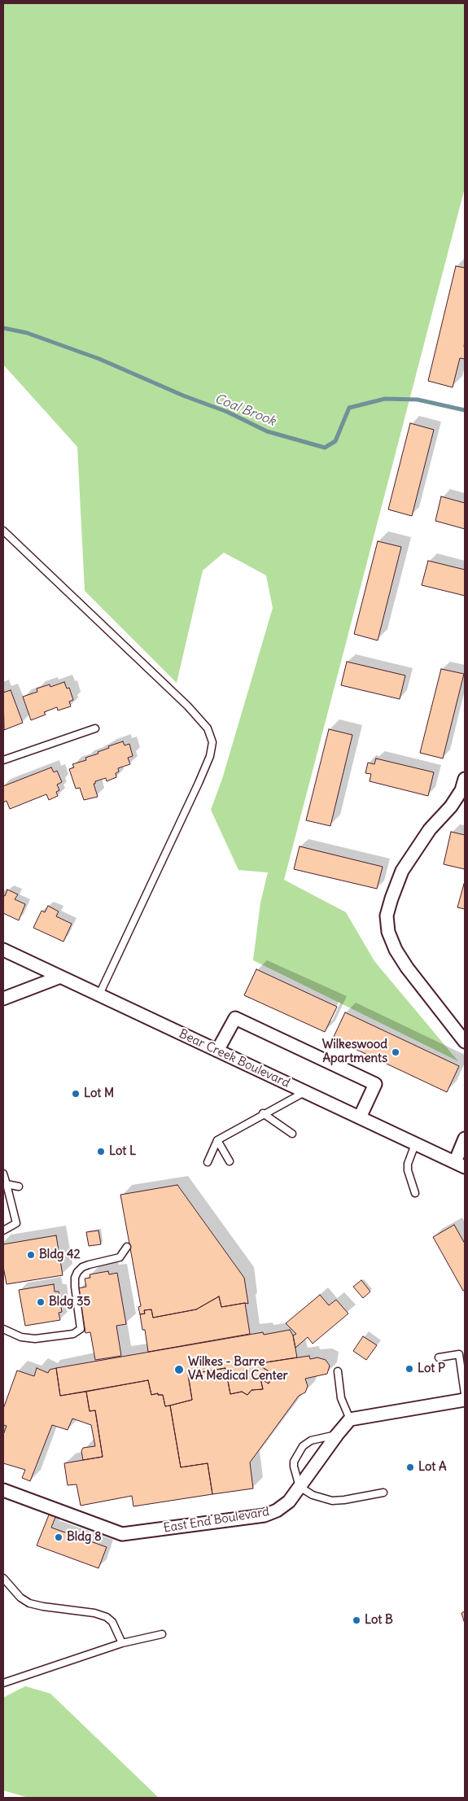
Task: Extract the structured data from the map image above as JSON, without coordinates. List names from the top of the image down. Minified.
{"streets":{"street":["Bear Creek Boulevard","East End Boulevard"]},"water":["Coal Brook"],"places":["Wilkeswood Apartments","Lot M","Lot L","Bldg 42","Bldg 35","Lot P","Wilkes - Barre VA Medical Center","Lot A","Bldg 8","Lot B"]}
